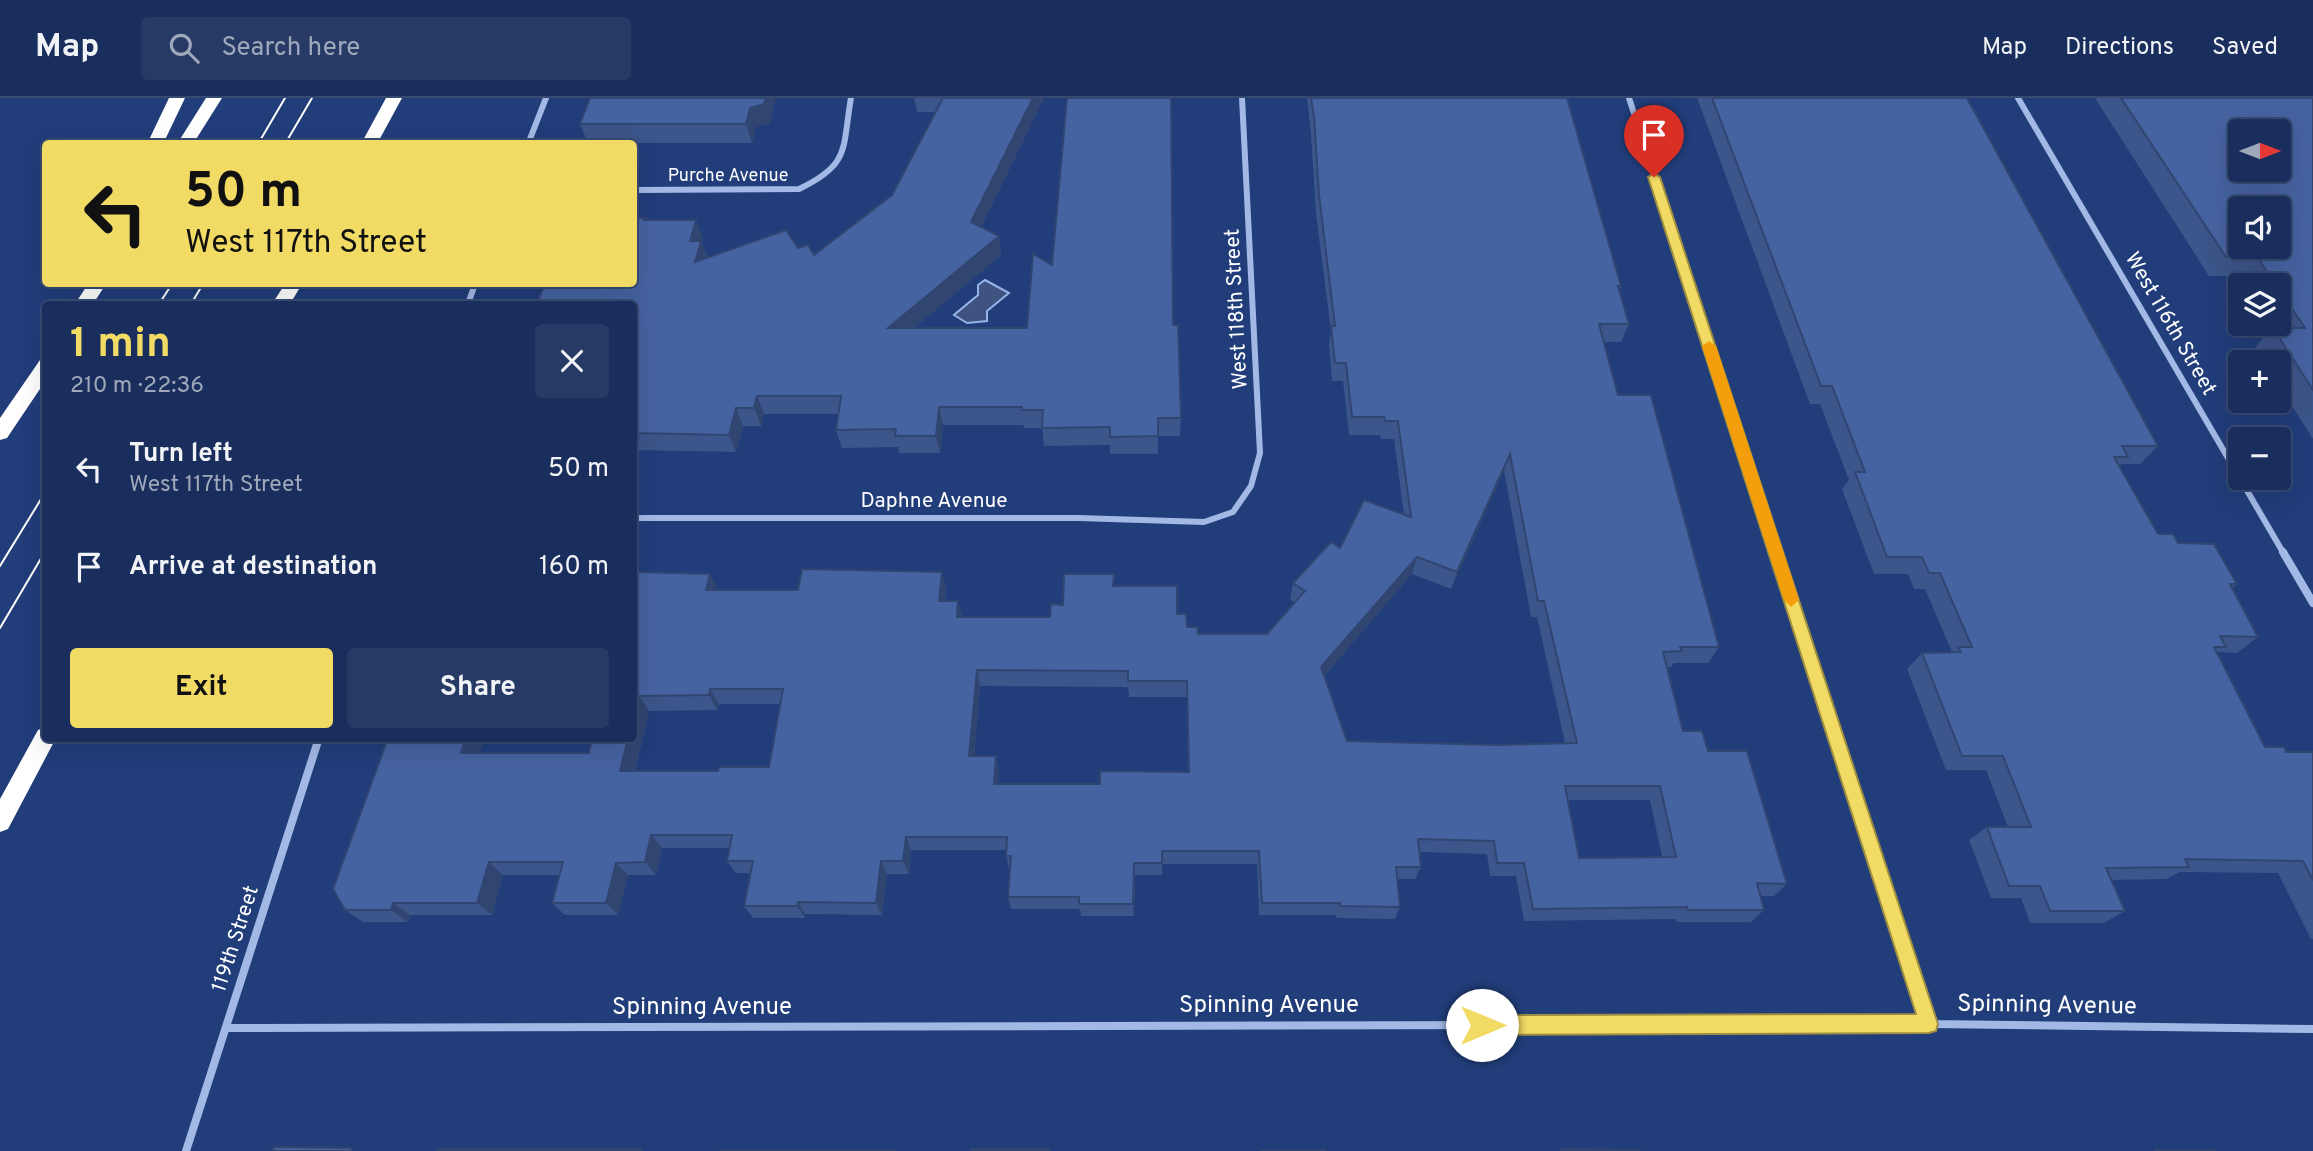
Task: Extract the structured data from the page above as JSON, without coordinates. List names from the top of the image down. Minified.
{"streets":{"street":["Purche Avenue","West 118th Street","West 116th Street","Daphne Avenue","119th Street","Spinning Avenue"]},"crossings":[["West 118th Street","Daphne Avenue"],["119th Street","Spinning Avenue"]],"north":"right","page":{"header":"Map","search":"Search here","nav":["Map","Directions","Saved"],"map_buttons":["+","−"],"turn":["50 m","West 117th Street"],"heading":["1 min","210 m · 22:36"],"list":[{"name":"Turn left","note":"West 117th Street","value":"50 m"},{"name":"Arrive at destination","value":"160 m"}],"buttons":["Exit","Share"]}}
